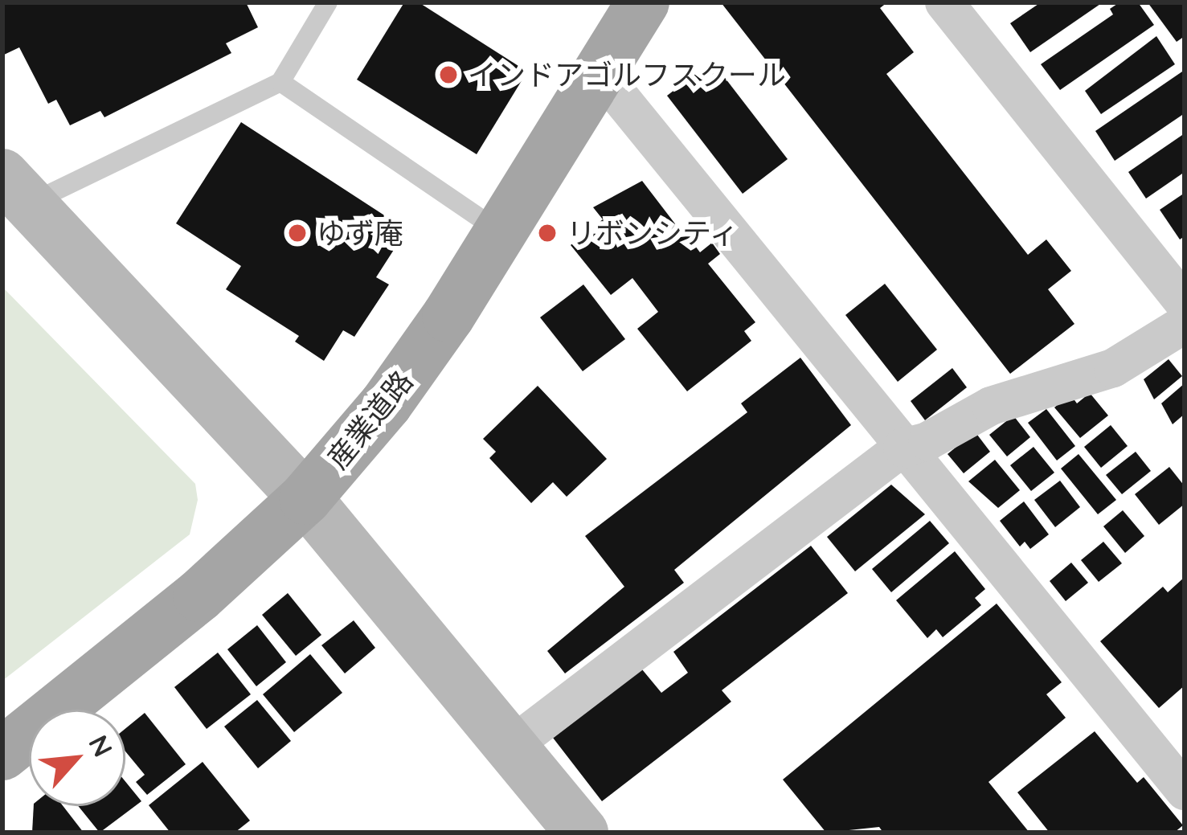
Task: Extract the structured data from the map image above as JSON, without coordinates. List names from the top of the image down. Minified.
{"streets":{"main road":["産業道路"]},"places":["インドアゴルフスクール","ゆず庵","リボンシティ"],"north":"top right"}
